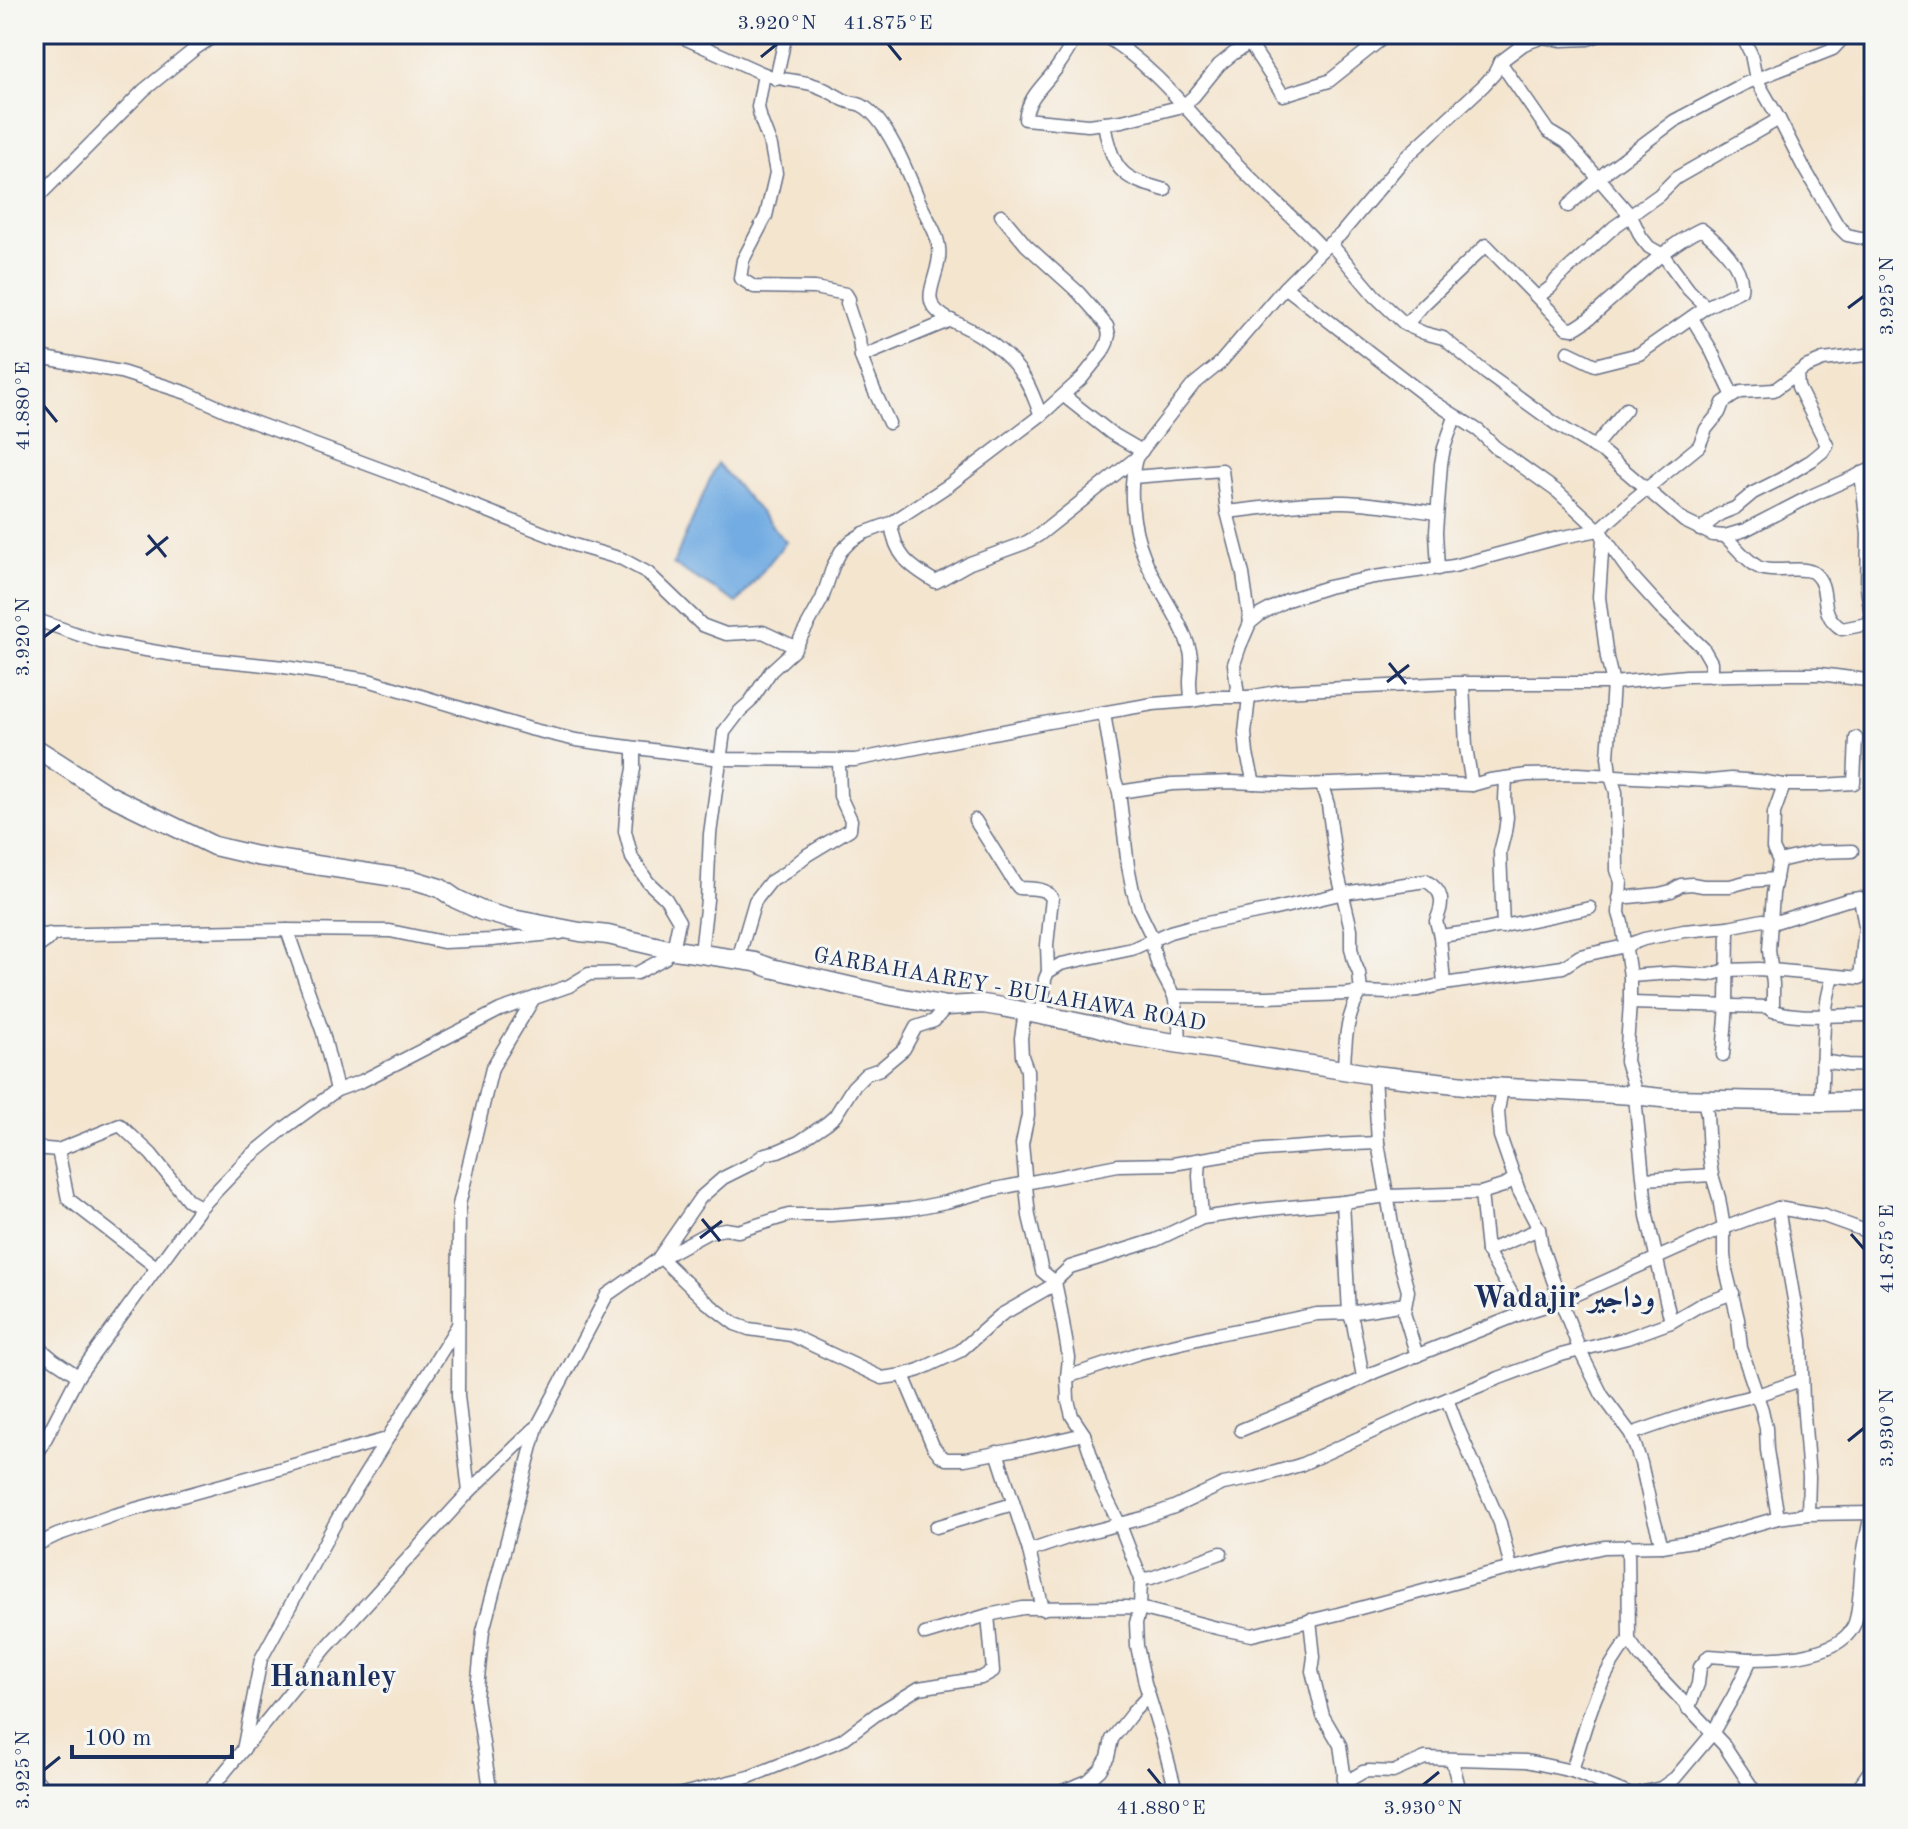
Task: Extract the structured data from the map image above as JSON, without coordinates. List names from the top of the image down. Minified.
{"streets":{"main road":["GARBAHAAREY - BULAHAWA ROAD"]},"districts":["Wadajir وداجير","Hananley"],"scale_bar":"100 m","coordinates":["3.920°N","41.875°E","3.925°N","41.880°E","3.930°N"]}
